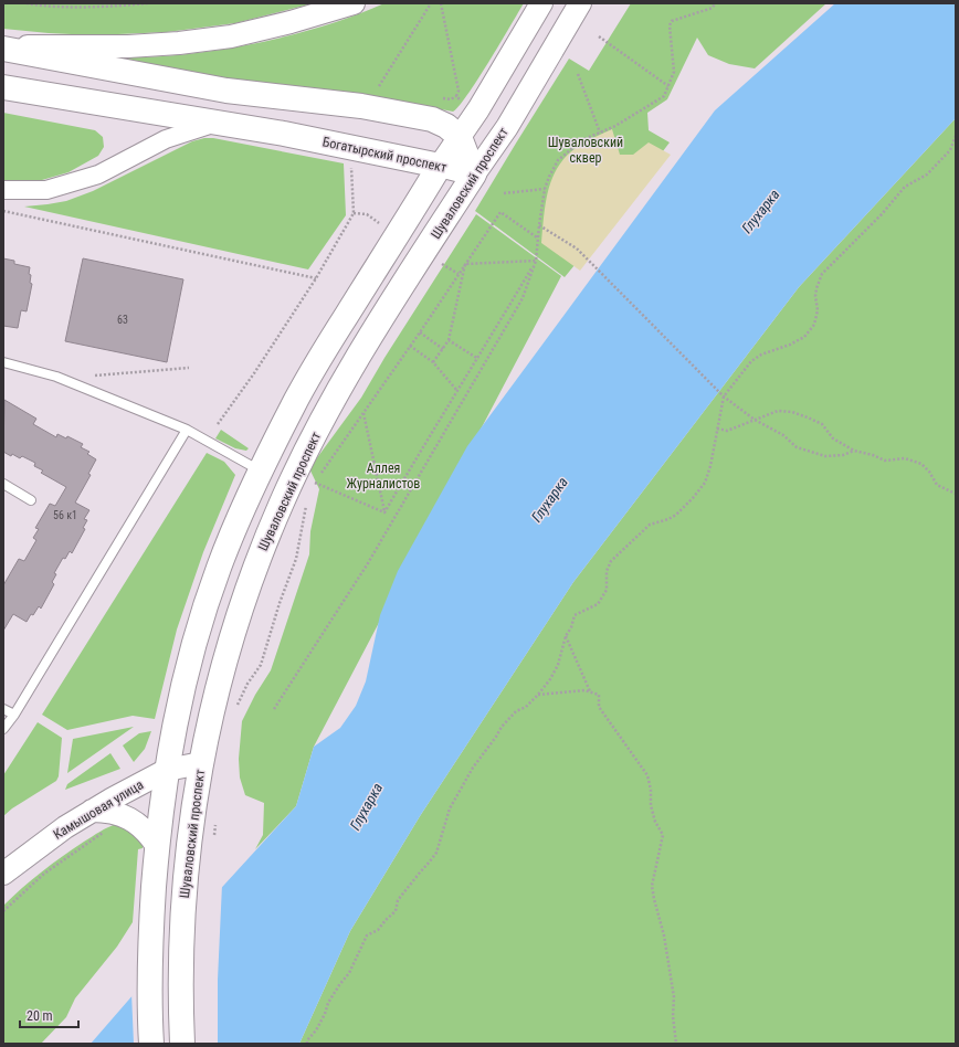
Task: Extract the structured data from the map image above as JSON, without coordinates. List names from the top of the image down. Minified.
{"streets":{"main road":["Богатырский проспект","Шуваловский проспект"],"street":["Камышовая улица"]},"crossings":[["Богатырский проспект","Шуваловский проспект"],["Шуваловский проспект","Камышовая улица"]],"water":["Глухарка"],"parks":["Шуваловский сквер","Аллея Журналистов"],"house_numbers":["63","56 к1"],"scale_bar":"20 m"}
